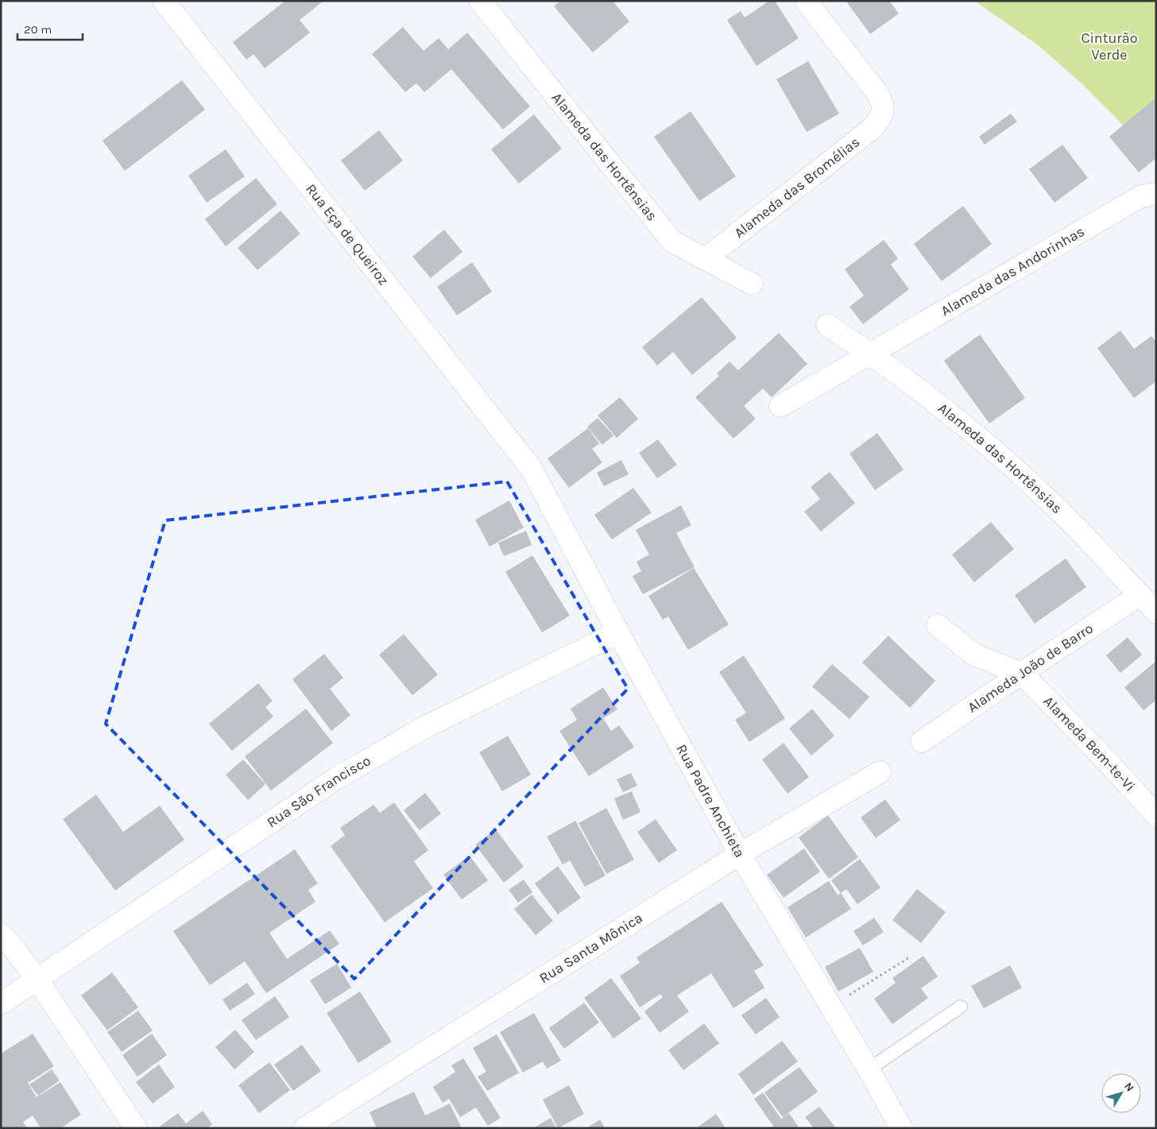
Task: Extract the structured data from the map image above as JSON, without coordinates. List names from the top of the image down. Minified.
{"streets":{"street":["Alameda das Hortênsias","Alameda das Bromélias","Rua Eça de Queiroz","Alameda das Andorinhas","Alameda João de Barro","Alameda Bem-te-Vi","Rua São Francisco","Rua Padre Anchieta","Rua Santa Mônica"]},"crossings":[["Alameda das Hortênsias","Alameda das Bromélias"],["Alameda das Hortênsias","Alameda das Andorinhas"],["Alameda das Hortênsias","Alameda João de Barro"],["Rua Eça de Queiroz","Rua Padre Anchieta"],["Alameda João de Barro","Alameda Bem-te-Vi"],["Rua São Francisco","Rua Padre Anchieta"],["Rua Padre Anchieta","Rua Santa Mônica"]],"parks":["Cinturão Verde"],"scale_bar":"20 m","north":"top right"}
